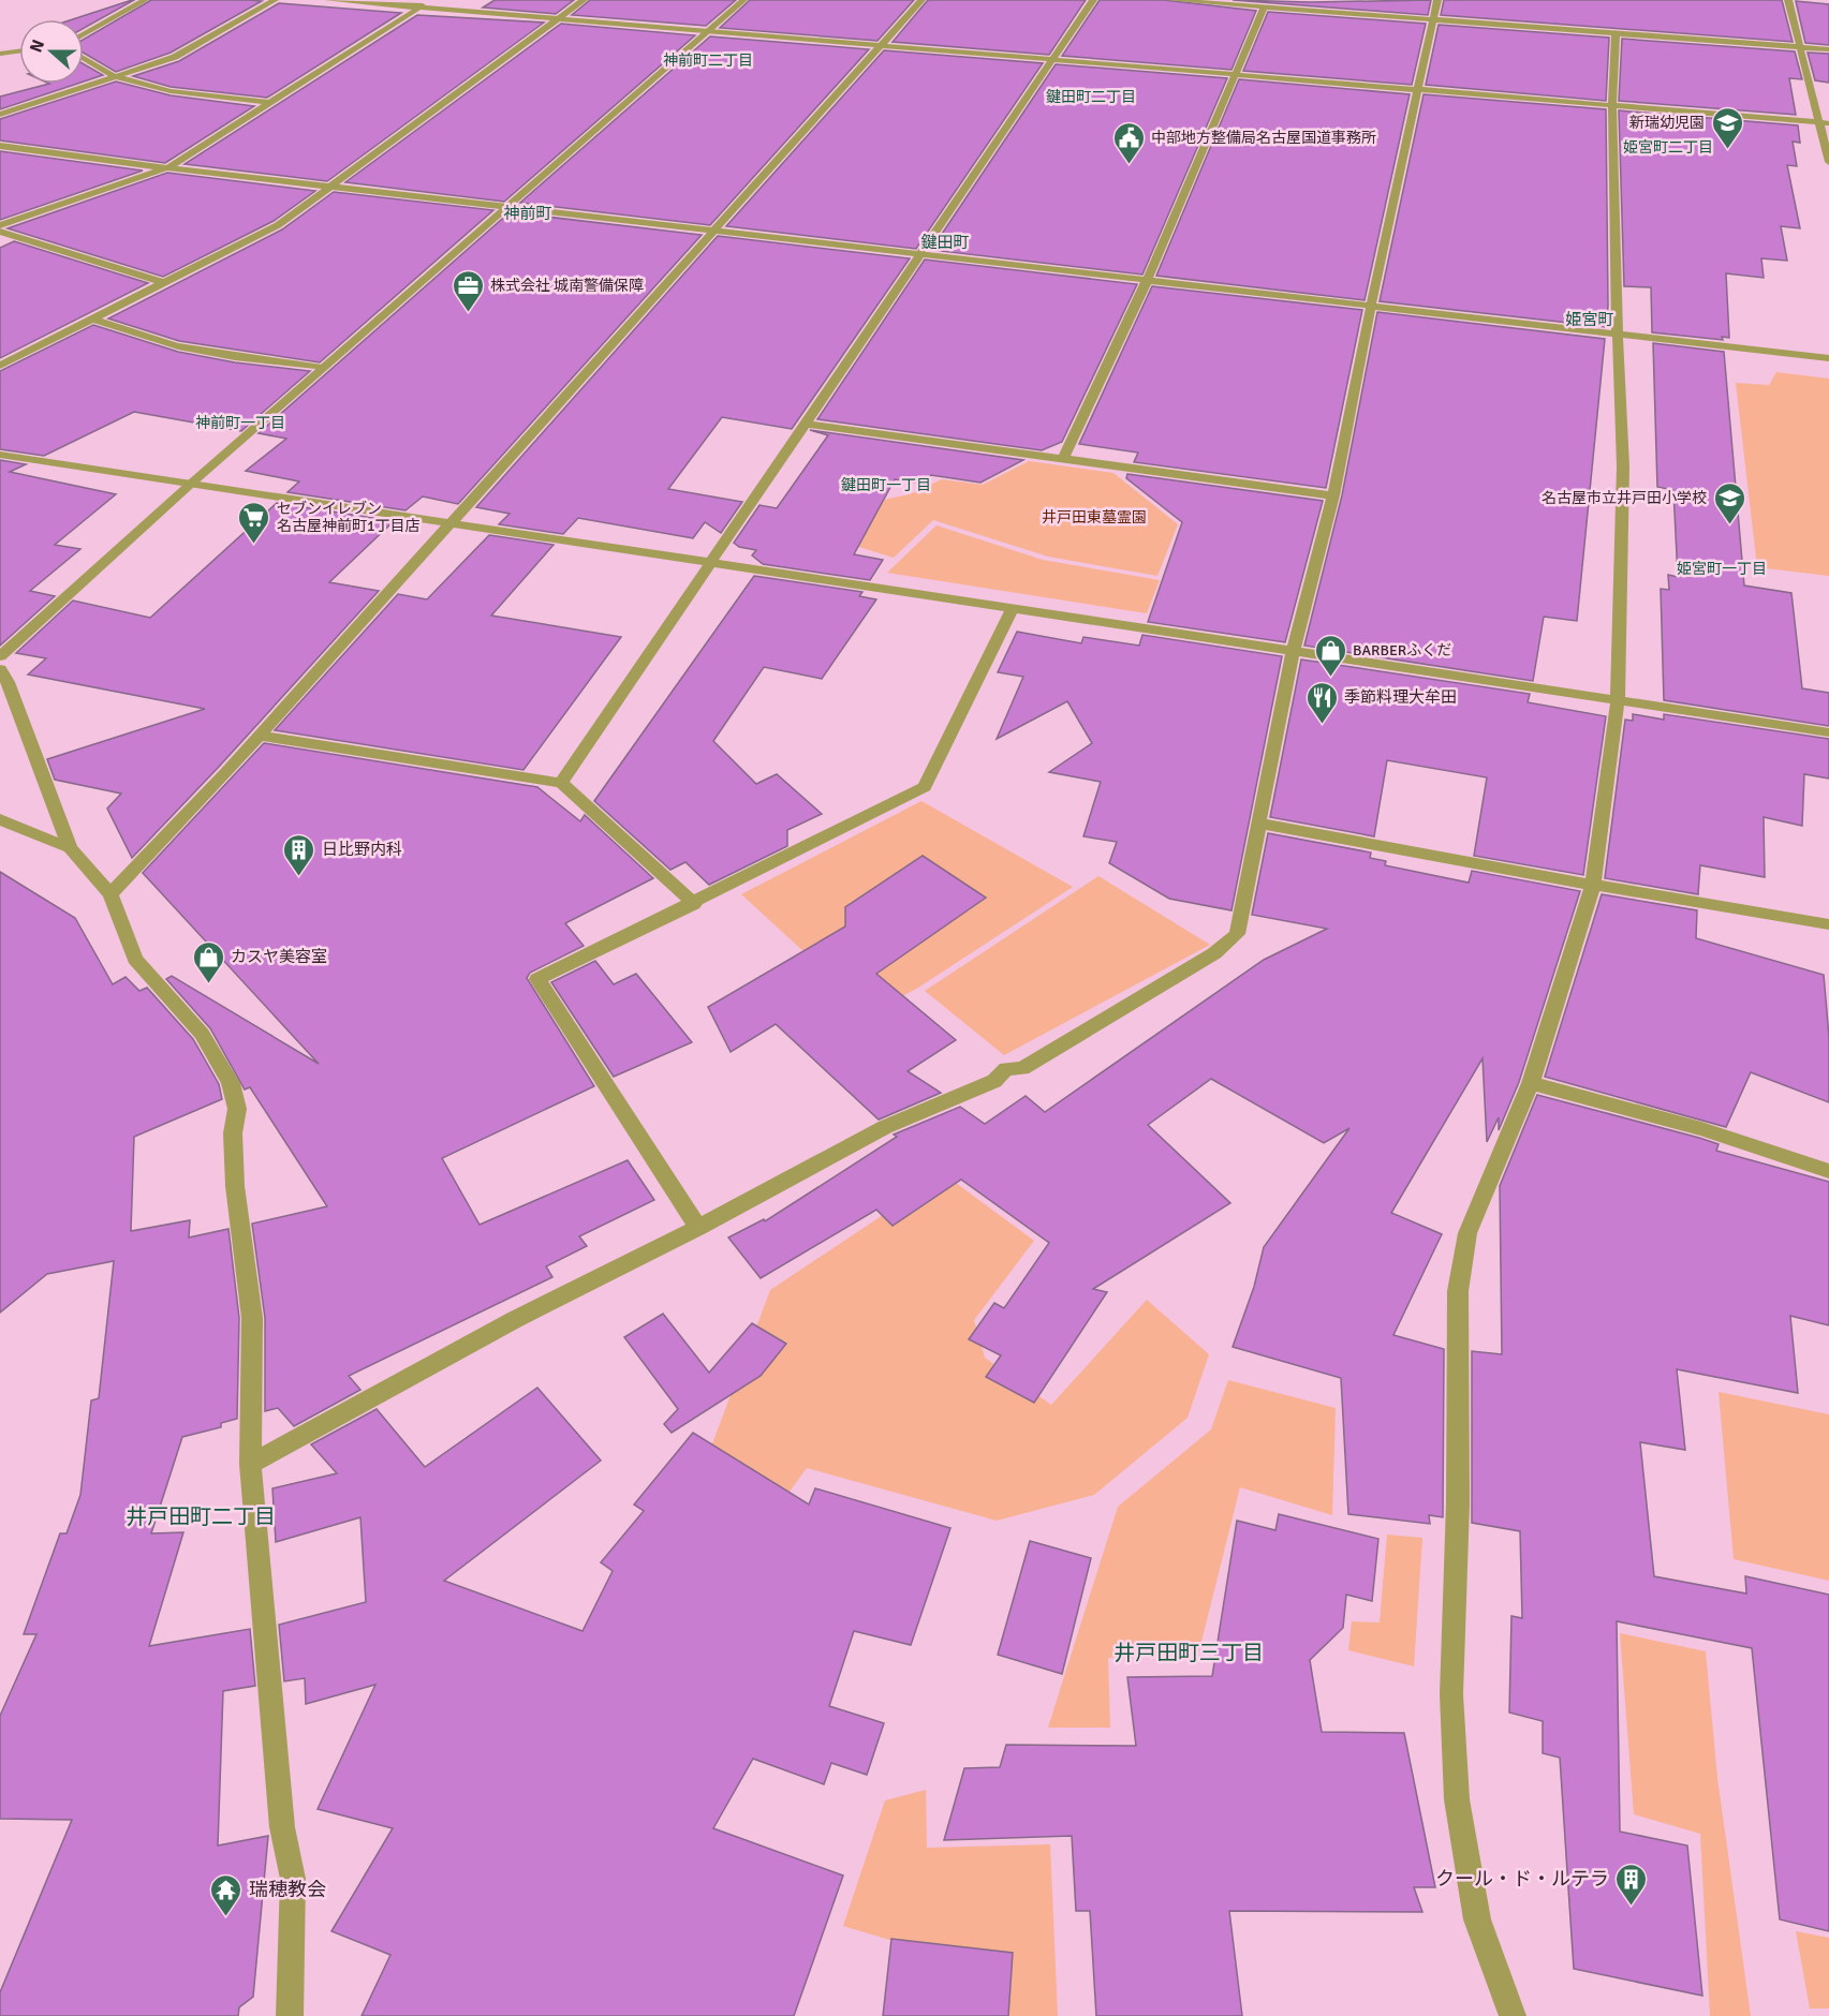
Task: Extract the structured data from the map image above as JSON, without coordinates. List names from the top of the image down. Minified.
{"districts":["神前町二丁目","鍵田町二丁目","姫宮町二丁目","神前町","鍵田町","姫宮町","神前町一丁目","鍵田町一丁目","姫宮町一丁目","井戸田町二丁目","井戸田町三丁目"],"parks":["井戸田東墓霊園"],"places":{"school or university":["新瑞幼児園","名古屋市立井戸田小学校"],"public building":["中部地方整備局名古屋国道事務所"],"office":["株式会社 城南警備保障"],"supermarket":["セブンイレブン 名古屋神前町1丁目店"],"shop":["BARBERふくだ","カスヤ美容室"],"restaurant":["季節料理大牟田"],"building":["日比野内科","クール・ド・ルテラ"],"temple":["瑞穂教会"]},"north":"left"}
